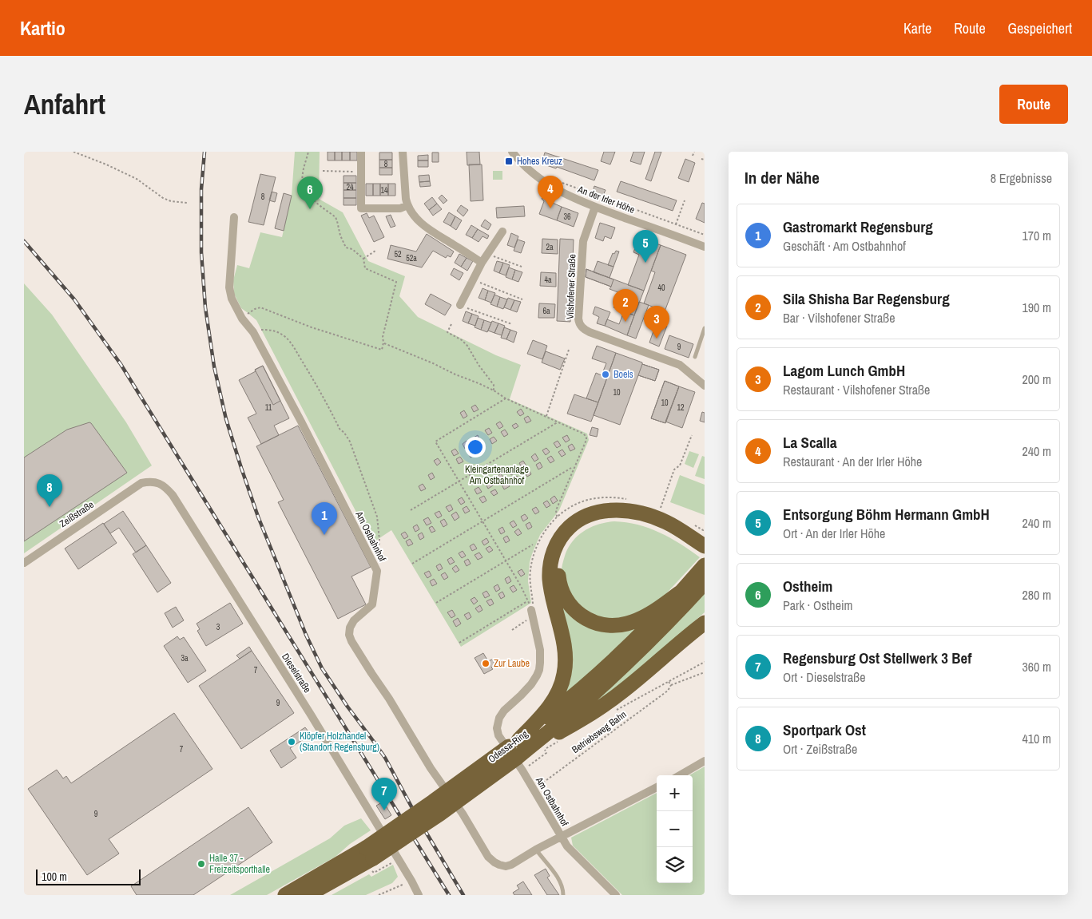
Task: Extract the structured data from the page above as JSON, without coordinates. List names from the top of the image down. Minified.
{"streets":{"highway":["Odessa-Ring"],"street":["An der Irler Höhe","Vilshofener Straße","Zeißstraße","Am Ostbahnhof","Dieselstraße"],"path":["Betriebsweg Bahn"]},"crossings":[["An der Irler Höhe","Vilshofener Straße"],["Zeißstraße","Dieselstraße"],["Am Ostbahnhof","Betriebsweg Bahn"]],"parks":["Kleingartenanlage Am Ostbahnhof"],"places":{"transit":["Hohes Kreuz"],"other":["Boels","Zur Laube","Klöpfer Holzhandel (Standort Regensburg)","Halle 37 - Freizeitsporthalle"]},"house_numbers":["8","24","14","8","36","2a","52","52a","4a","40","6a","9","10","10","11","12","3","3a","7","9","7","9"],"scale_bar":"100 m","page":{"header":"Kartio","nav":["Karte","Route","Gespeichert"],"buttons":"Route","title":"Anfahrt","heading":["In der Nähe","8 Ergebnisse"],"pins":["4","6","5","2","3","8","1","7"],"list":[{"mark":"1","name":"Gastromarkt Regensburg","note":"Geschäft · Am Ostbahnhof","value":"170 m"},{"mark":"2","name":"Sila Shisha Bar Regensburg","note":"Bar · Vilshofener Straße","value":"190 m"},{"mark":"3","name":"Lagom Lunch GmbH","note":"Restaurant · Vilshofener Straße","value":"200 m"},{"mark":"4","name":"La Scalla","note":"Restaurant · An der Irler Höhe","value":"240 m"},{"mark":"5","name":"Entsorgung Böhm Hermann GmbH","note":"Ort · An der Irler Höhe","value":"240 m"},{"mark":"6","name":"Ostheim","note":"Park · Ostheim","value":"280 m"},{"mark":"7","name":"Regensburg Ost Stellwerk 3 Bef","note":"Ort · Dieselstraße","value":"360 m"},{"mark":"8","name":"Sportpark Ost","note":"Ort · Zeißstraße","value":"410 m"}],"map_buttons":["+","−"],"scale":"100 m"}}
